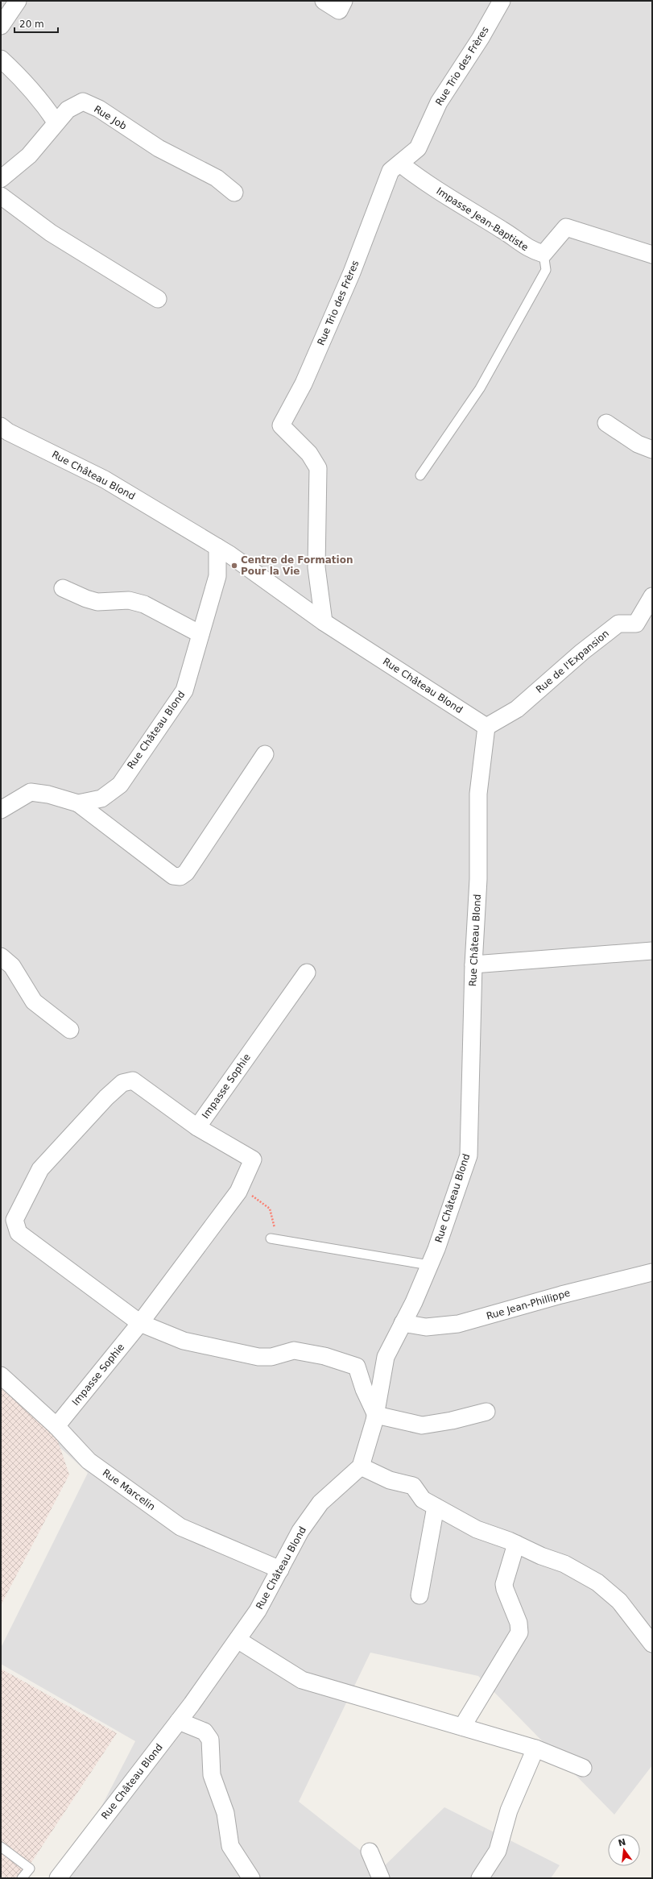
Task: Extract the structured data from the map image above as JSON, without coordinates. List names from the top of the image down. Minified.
{"streets":{"street":["Rue Trio des Frères","Rue Job","Impasse Jean-Baptiste","Rue Château Blond","Rue de l'Expansion","Impasse Sophie","Rue Jean-Phillippe","Rue Marcelin"]},"crossings":[["Rue Trio des Frères","Impasse Jean-Baptiste"],["Rue Trio des Frères","Rue Château Blond"],["Rue Château Blond","Rue de l'Expansion"],["Rue Château Blond","Rue Jean-Phillippe"],["Rue Château Blond","Rue Marcelin"],["Impasse Sophie","Rue Marcelin"]],"places":["Centre de Formation Pour la Vie"],"scale_bar":"20 m","north":"top"}
